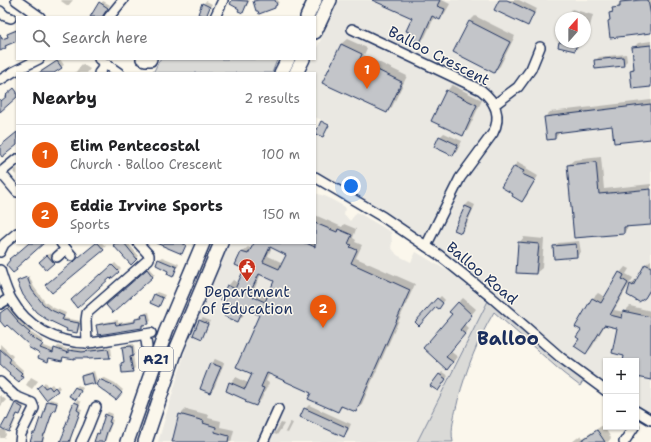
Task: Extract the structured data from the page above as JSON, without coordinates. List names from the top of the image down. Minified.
{"streets":{"highway":["A21"],"street":["Balloo Crescent","Balloo Road"]},"crossings":[["Balloo Crescent","Balloo Road"]],"districts":["Balloo"],"places":{"public building":["Department of Education"]},"north":"top","page":{"search":"Search here","pins":["1","2"],"heading":["Nearby","2 results"],"list":[{"mark":"1","name":"Elim Pentecostal","note":"Church · Balloo Crescent","value":"100 m"},{"mark":"2","name":"Eddie Irvine Sports","note":"Sports","value":"150 m"}],"map_buttons":["+","−"]}}
